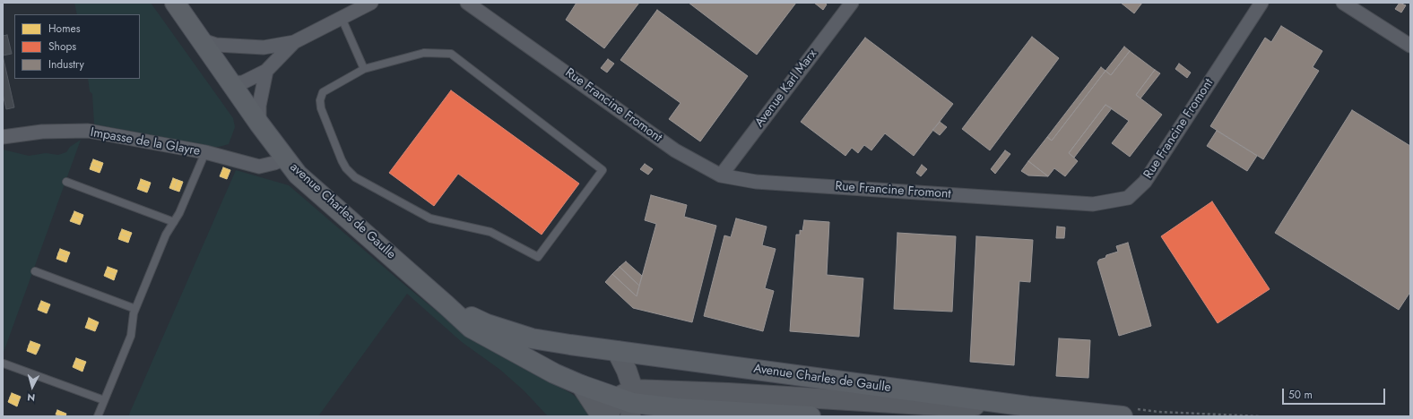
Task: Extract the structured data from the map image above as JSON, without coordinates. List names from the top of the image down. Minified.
{"streets":{"main road":["avenue Charles de Gaulle","Avenue Charles de Gaulle"],"street":["Avenue Karl Marx","Rue Francine Fromont","Impasse de la Glayre"]},"crossings":[["Avenue Karl Marx","Rue Francine Fromont"],["Impasse de la Glayre","avenue Charles de Gaulle"],["avenue Charles de Gaulle","Avenue Charles de Gaulle"]],"legend":["Homes","Shops","Industry"],"scale_bar":"50 m","north":"bottom"}
